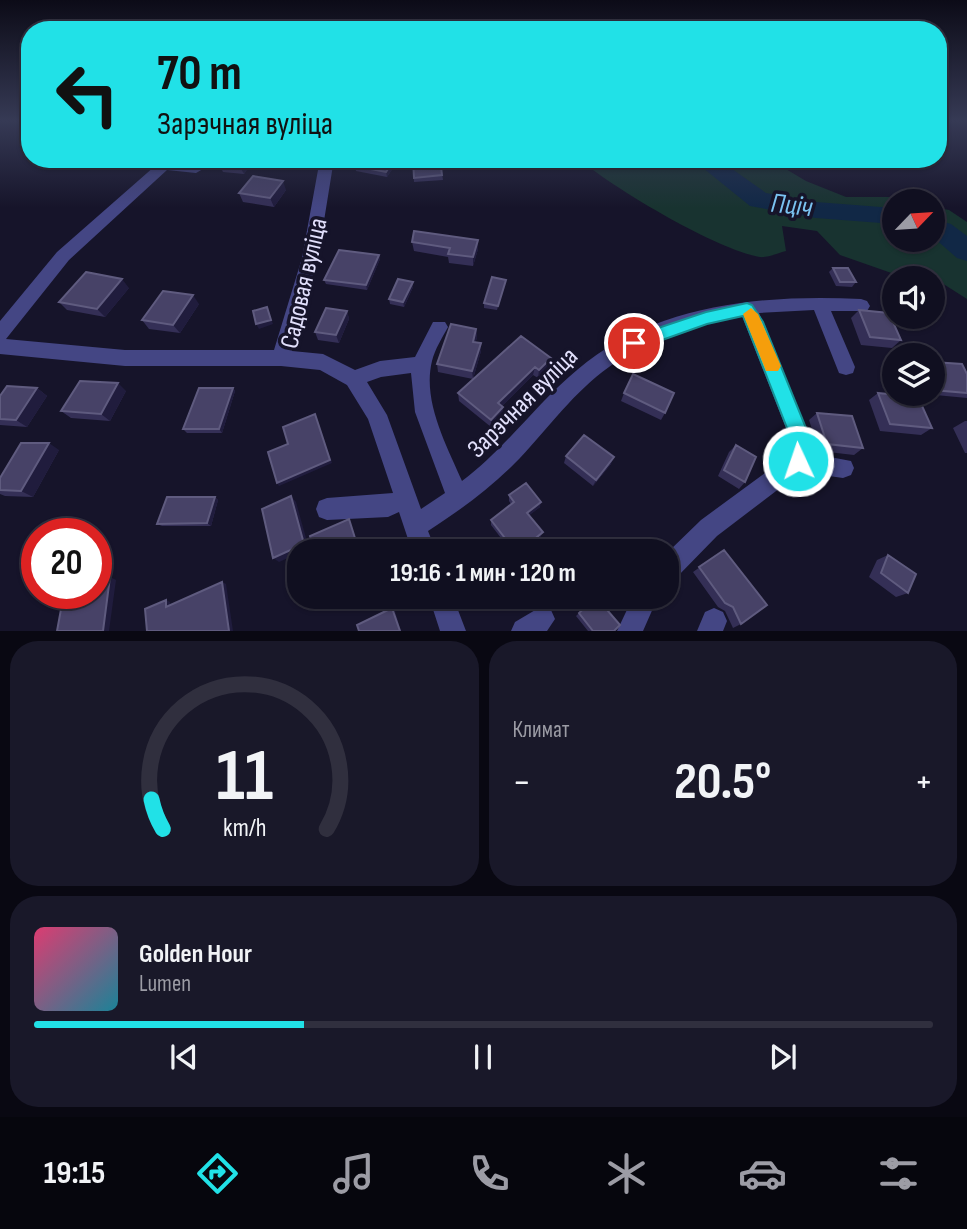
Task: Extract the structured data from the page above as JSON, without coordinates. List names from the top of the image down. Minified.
{"streets":{"street":["Садовая вуліца","Зарэчная вуліца"]},"crossings":[["Садовая вуліца","Зарэчная вуліца"]],"water":["Пціч"],"north":"top right","page":{"turn":["70 m","Зарэчная вуліца"],"limit":"20","trip":"19:16 · 1 мин · 120 m","tile":"Климат","heat":["−","20.5°","+"],"song":["Golden Hour","Lumen"],"tabs":"19:15","gauge":["11","km/h"]}}
